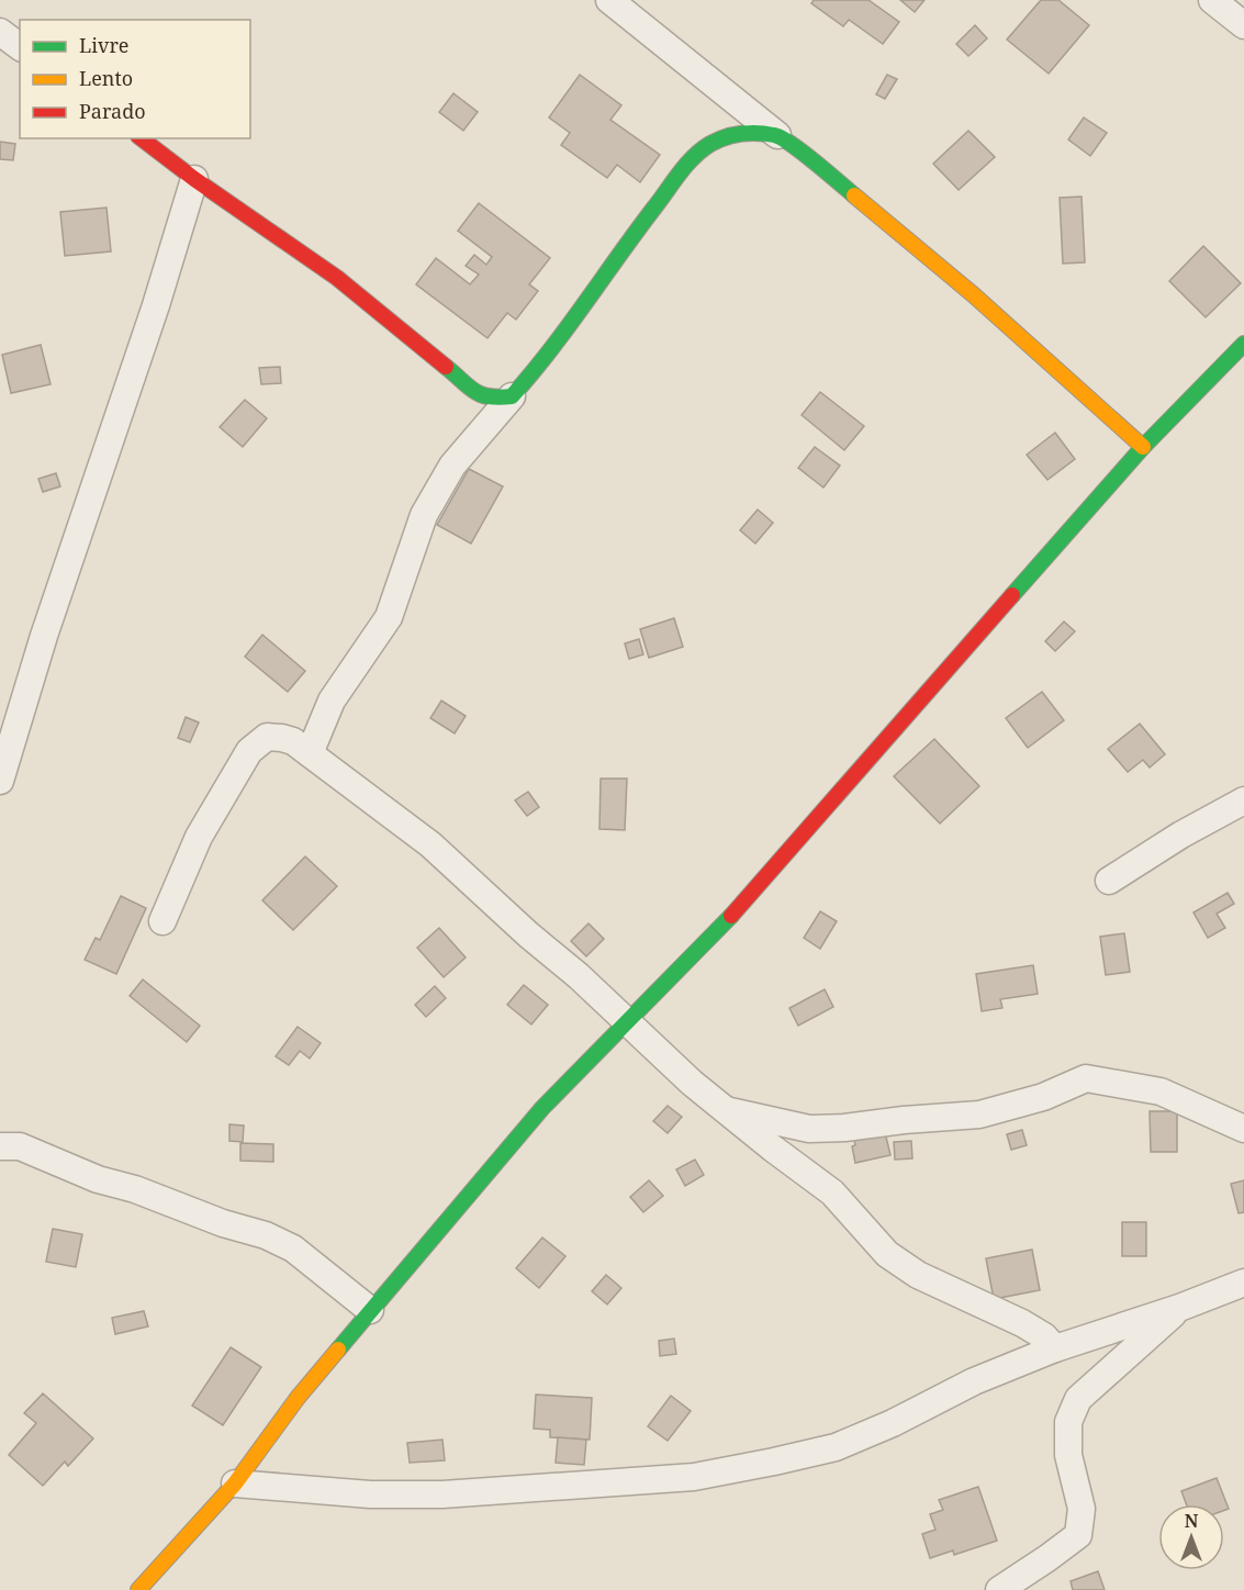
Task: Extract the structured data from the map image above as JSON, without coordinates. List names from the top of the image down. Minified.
{"legend":["Livre","Lento","Parado"],"north":"top"}
